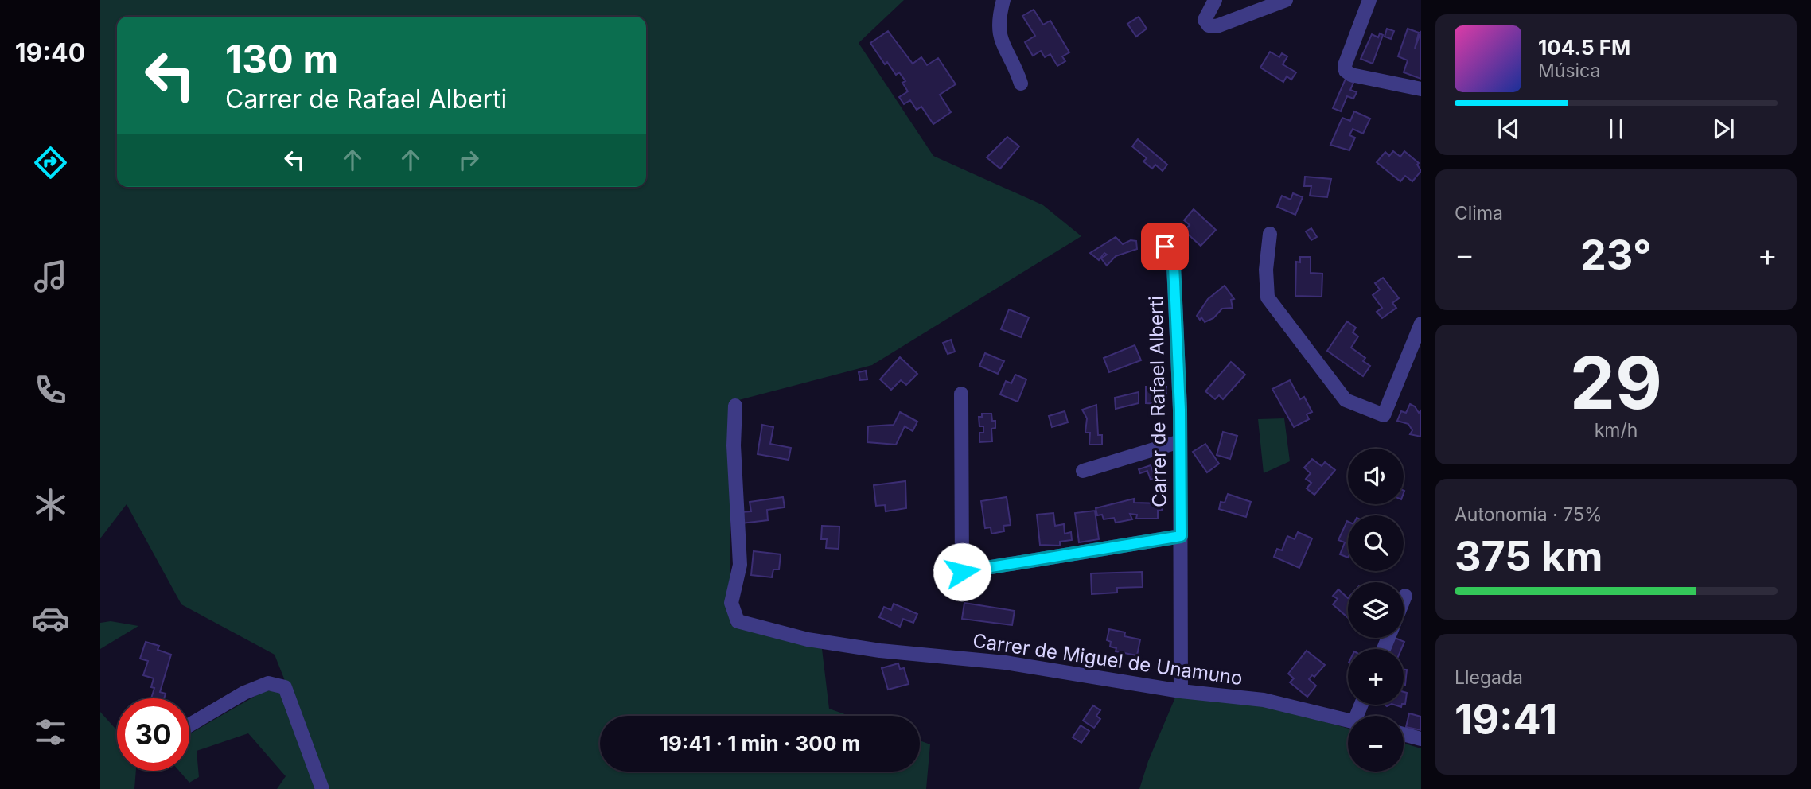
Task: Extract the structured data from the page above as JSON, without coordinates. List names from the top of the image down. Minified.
{"streets":{"street":["Carrer de Rafael Alberti","Carrer de Miguel de Unamuno"]},"crossings":[["Carrer de Rafael Alberti","Carrer de Miguel de Unamuno"]],"page":{"tabs":"19:40","turn":["130 m","Carrer de Rafael Alberti"],"song":["104.5 FM","Música"],"tile":["Clima",["29","km/h"],["Autonomía · 75%","375 km"],["Llegada","19:41"]],"heat":["−","23°","+"],"map_buttons":["+","−"],"limit":"30","trip":"19:41 · 1 min · 300 m"}}
